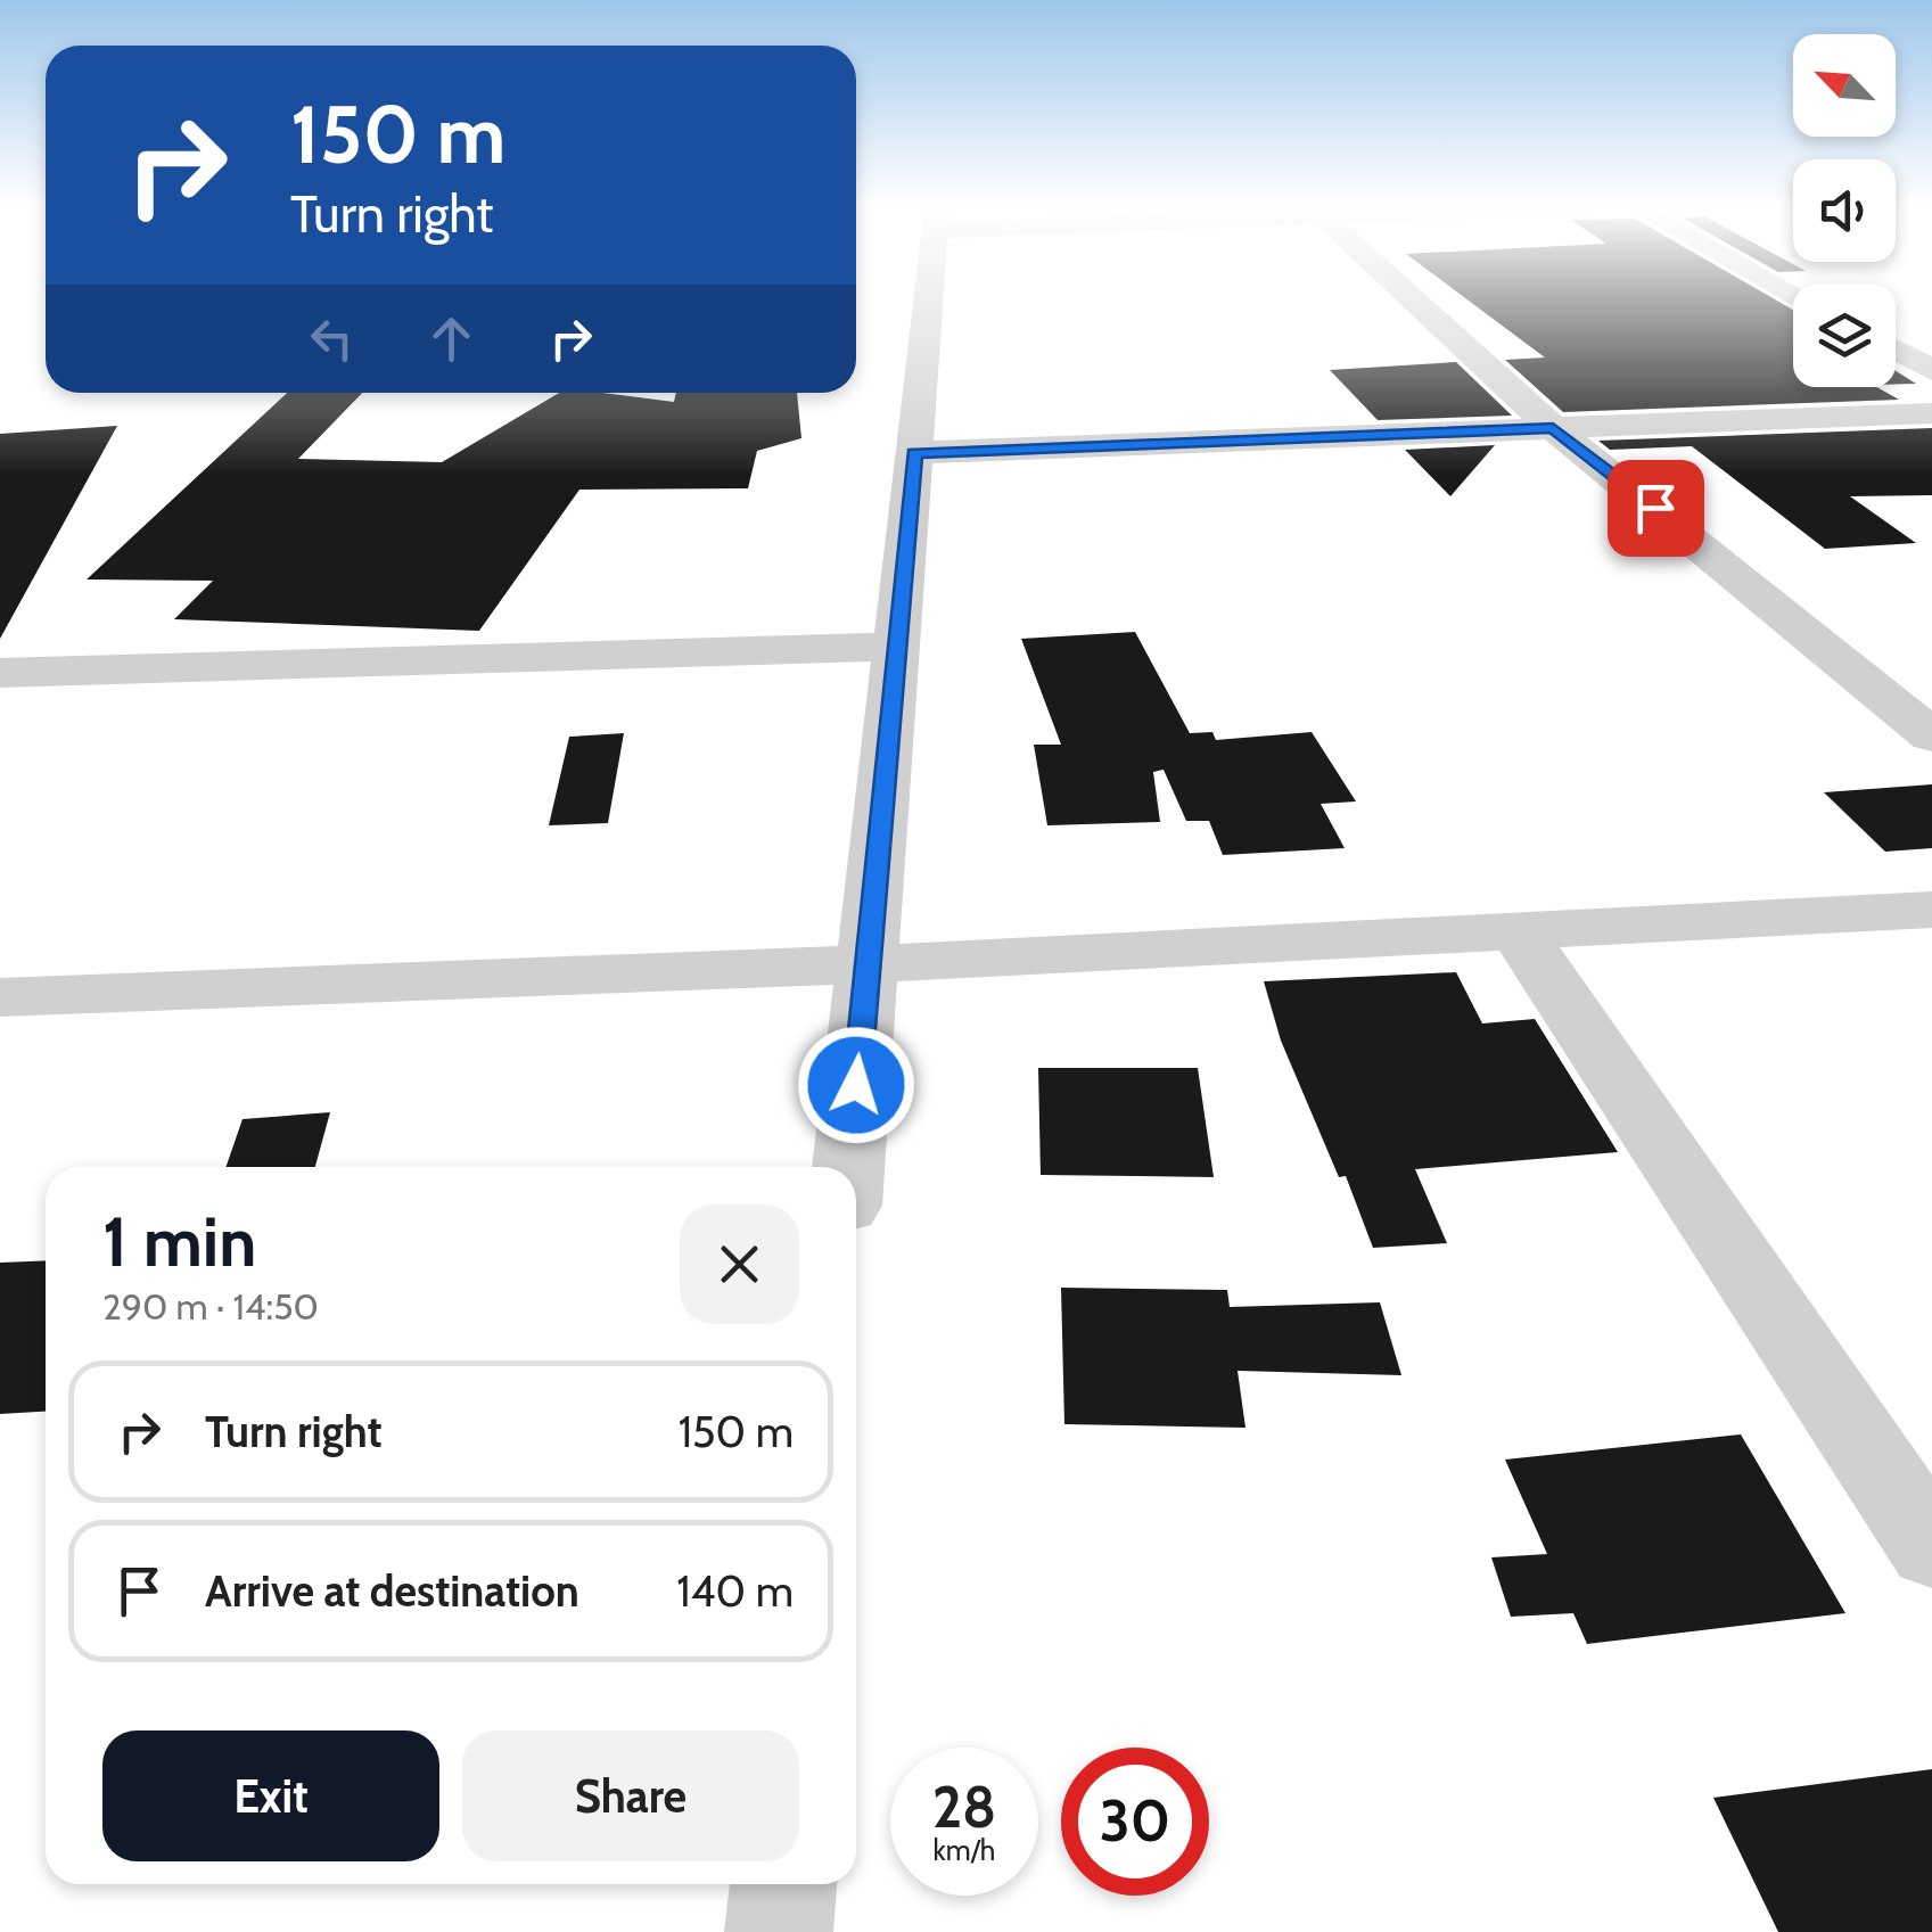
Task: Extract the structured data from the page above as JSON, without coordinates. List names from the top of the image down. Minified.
{"north":"top left","page":{"turn":["150 m","Turn right"],"heading":["1 min","290 m · 14:50"],"list":[{"name":"Turn right","value":"150 m"},{"name":"Arrive at destination","value":"140 m"}],"buttons":["Exit","Share"],"speed":"28 km/h","limit":"30"}}
